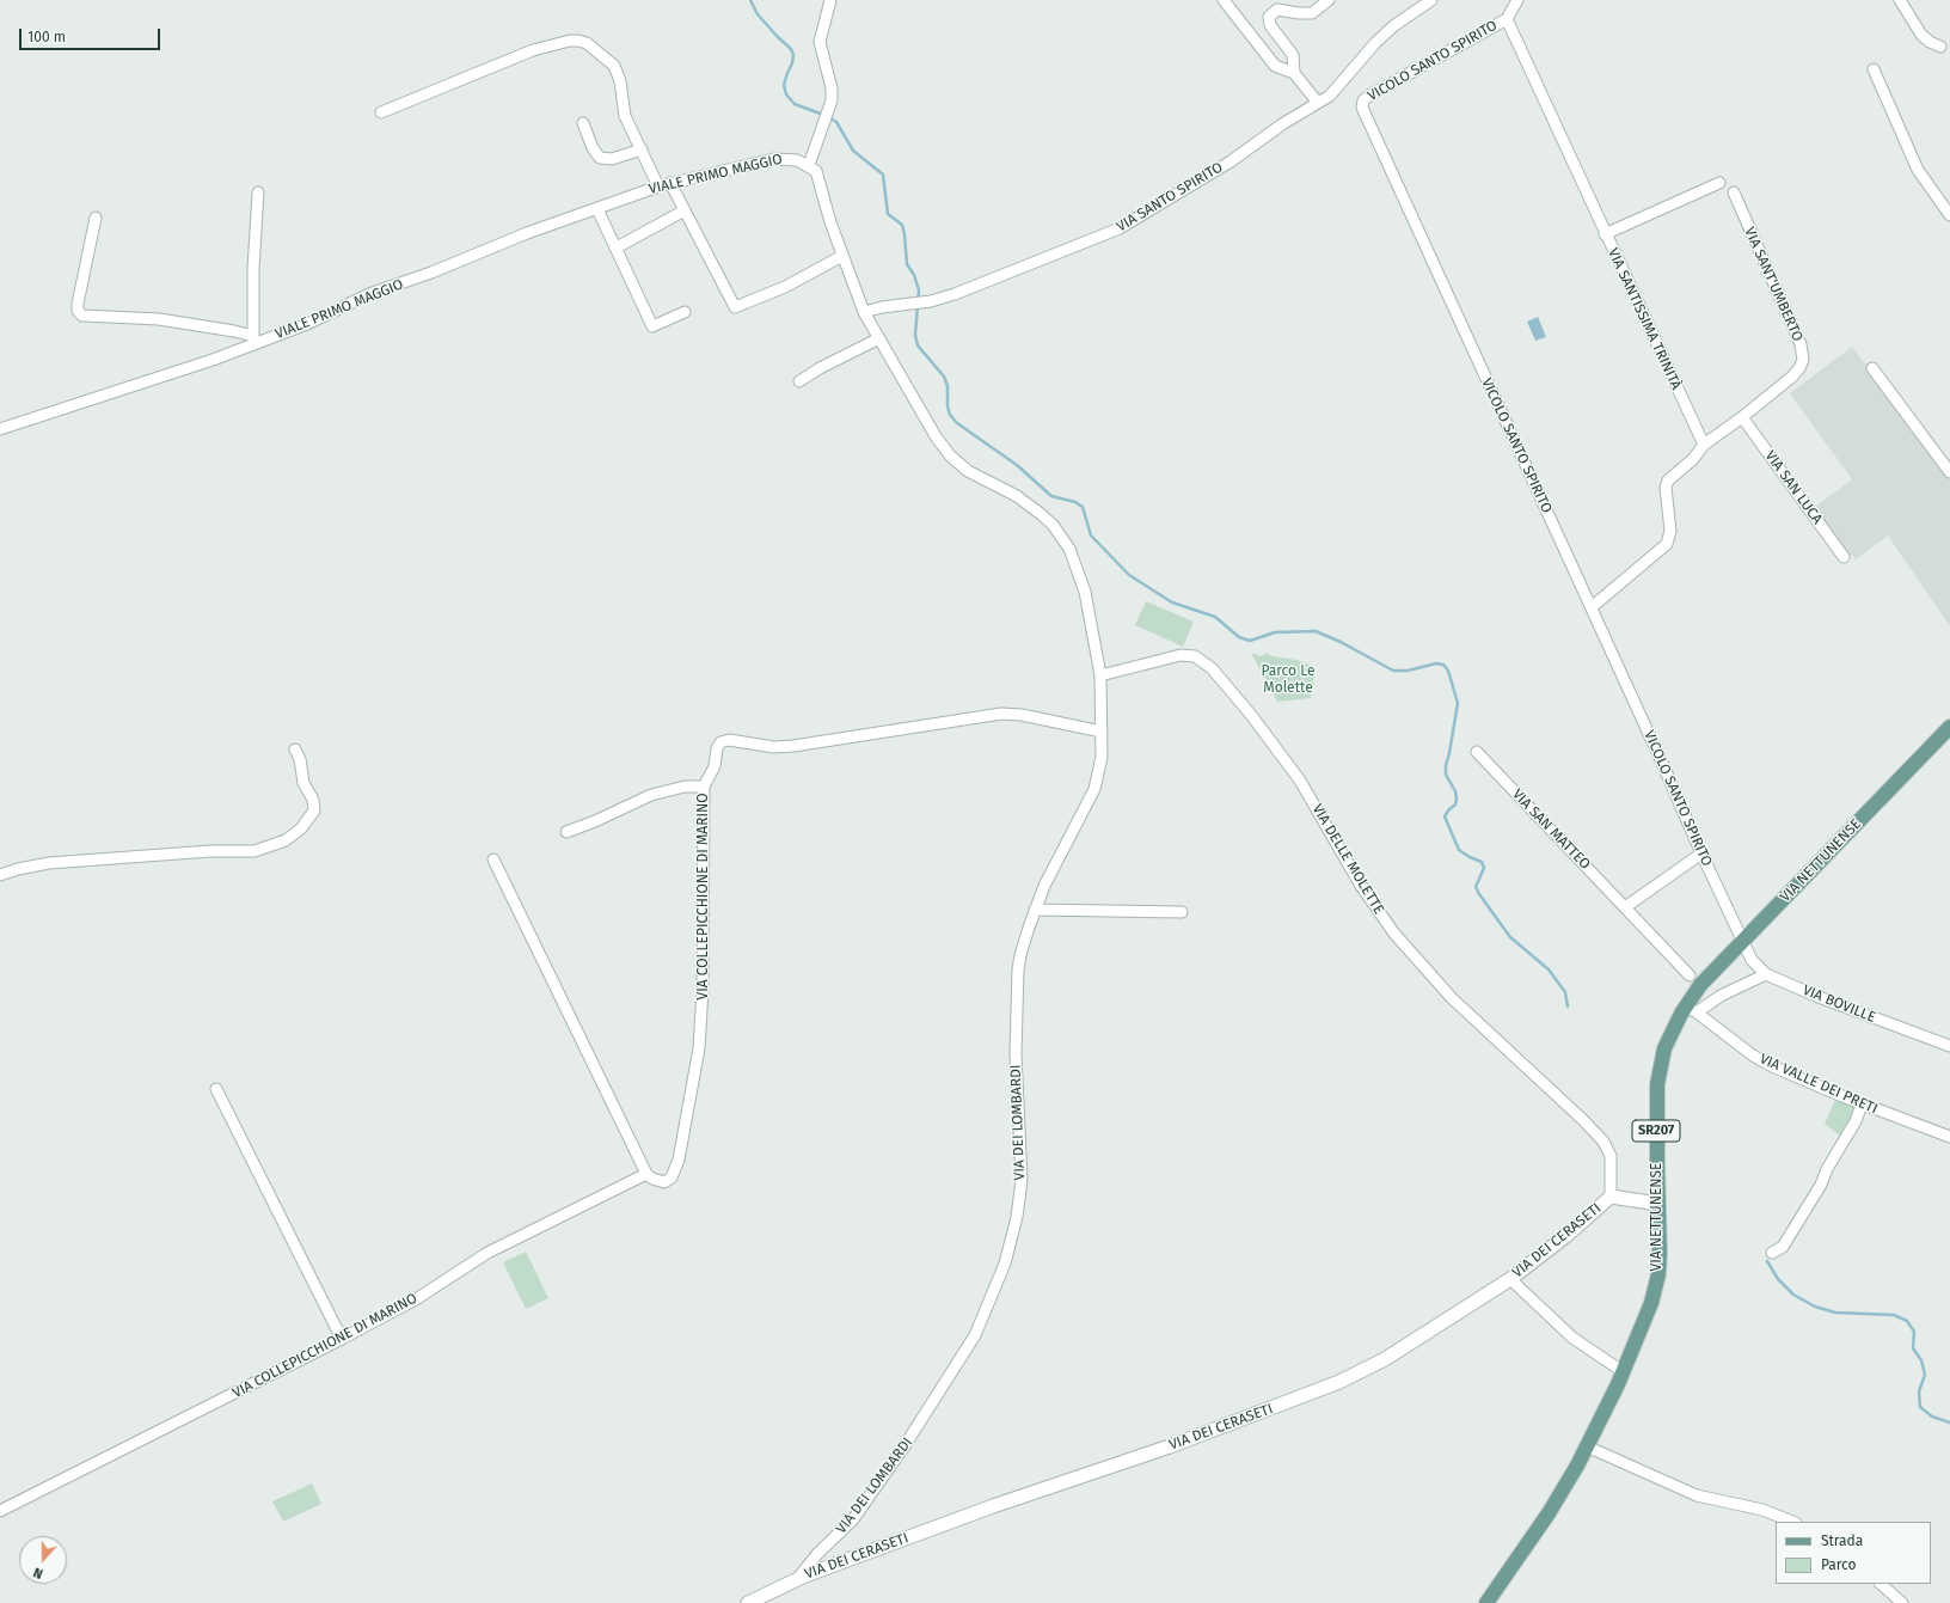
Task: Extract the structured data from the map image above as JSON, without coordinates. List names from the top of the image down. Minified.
{"streets":{"main road":["VIA NETTUNENSE","SR207"],"street":["VICOLO SANTO SPIRITO","VIALE PRIMO MAGGIO","VIA SANTO SPIRITO","VIA SANT'UMBERTO","VIA SANTISSIMA TRINITÀ","VIA SAN LUCA","VIA SAN MATTEO","VIA DELLE MOLETTE","VIA COLLEPICCHIONE DI MARINO","VIA BOVILLE","VIA VALLE DEI PRETI","VIA DEI LOMBARDI","VIA DEI CERASETI"]},"crossings":[["VICOLO SANTO SPIRITO","VIA SANTISSIMA TRINITÀ"],["VICOLO SANTO SPIRITO","VIA NETTUNENSE"],["VICOLO SANTO SPIRITO","VIA BOVILLE"],["VIA SANT'UMBERTO","VIA SANTISSIMA TRINITÀ"],["VIA SANT'UMBERTO","VIA SAN LUCA"],["VIA DELLE MOLETTE","VIA DEI LOMBARDI"],["VIA DELLE MOLETTE","VIA DEI CERASETI"],["VIA NETTUNENSE","VIA BOVILLE"],["VIA NETTUNENSE","VIA VALLE DEI PRETI"],["VIA NETTUNENSE","VIA DEI CERASETI"],["VIA COLLEPICCHIONE DI MARINO","VIA DEI LOMBARDI"],["VIA DEI LOMBARDI","VIA DEI CERASETI"]],"parks":["Parco Le Molette"],"legend":["Strada","Parco"],"scale_bar":"100 m","north":"bottom"}
